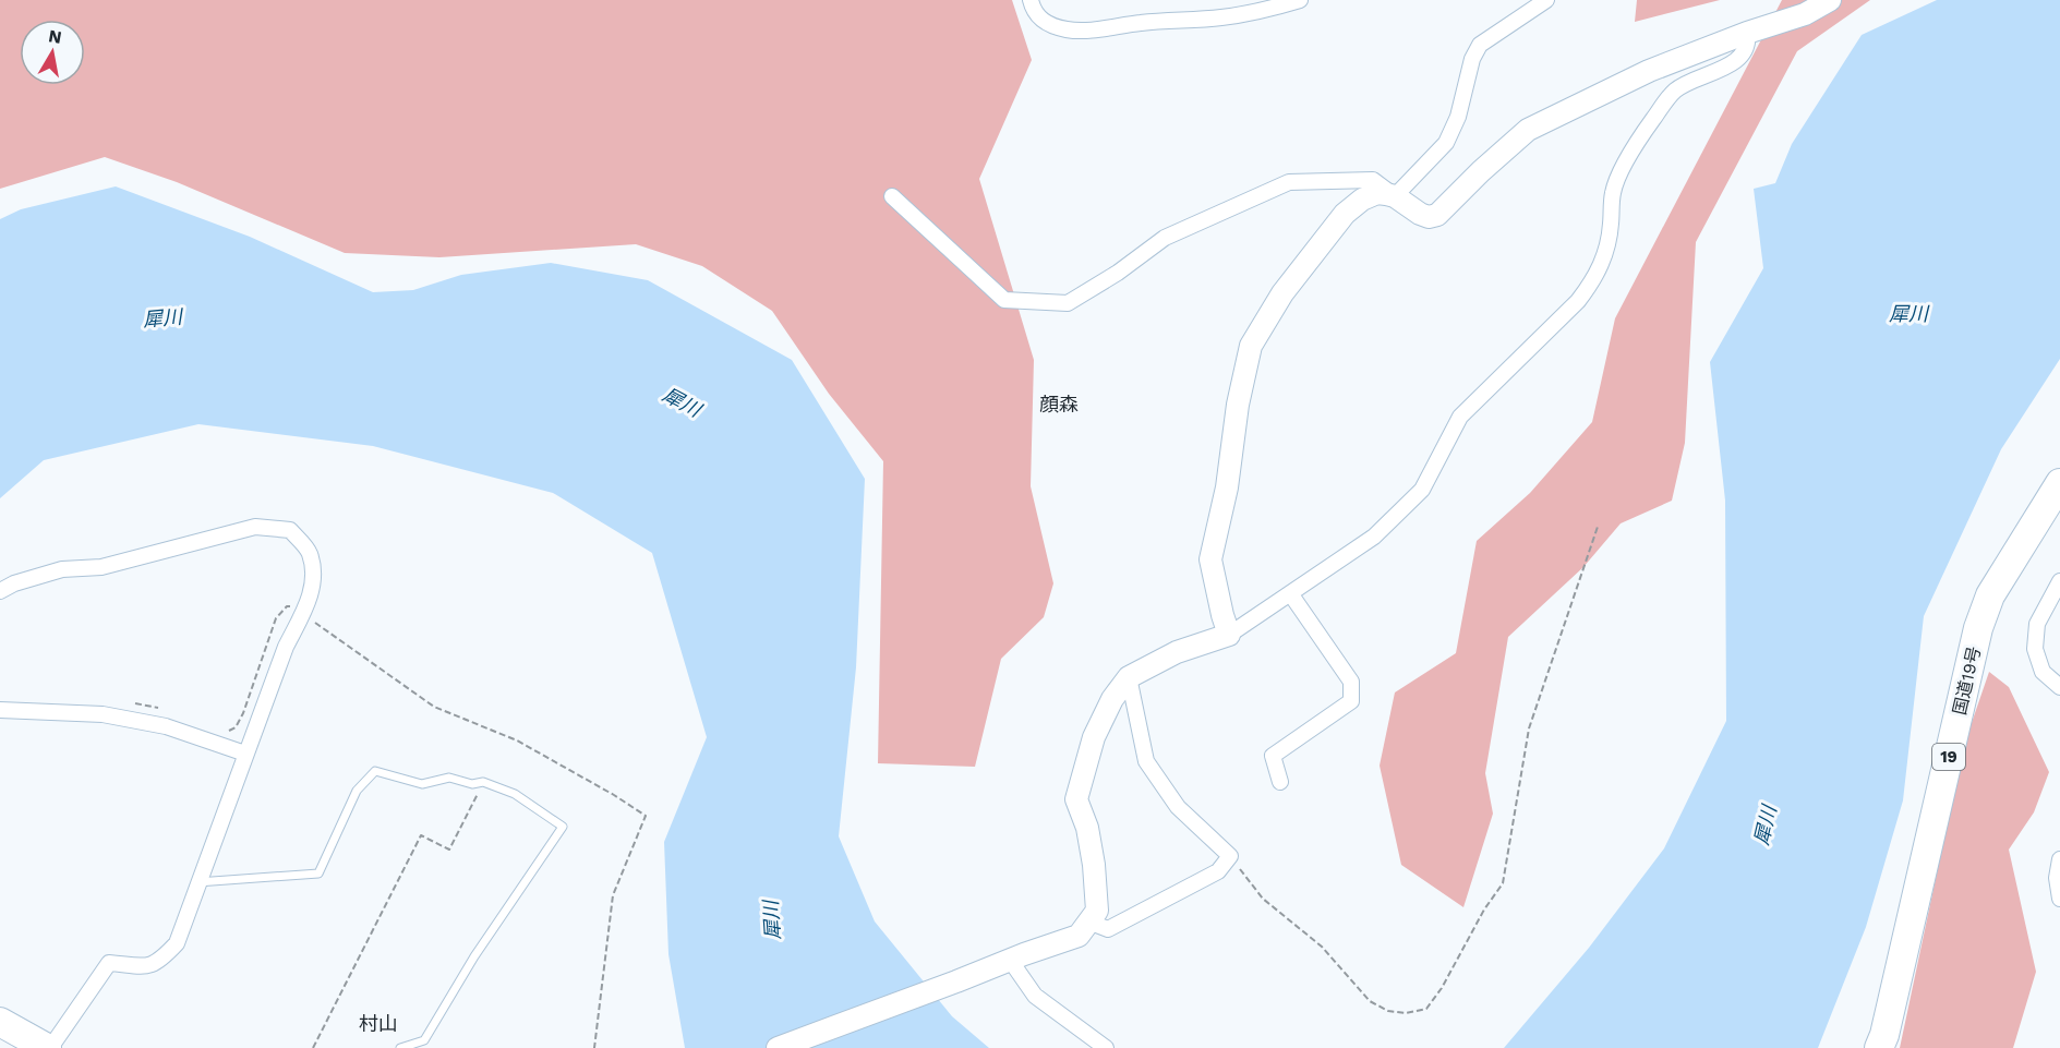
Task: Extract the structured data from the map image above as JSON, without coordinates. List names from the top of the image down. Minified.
{"streets":{"highway":["国道19号","19"]},"districts":["顔森","村山"],"water":["犀川"],"north":"top"}
